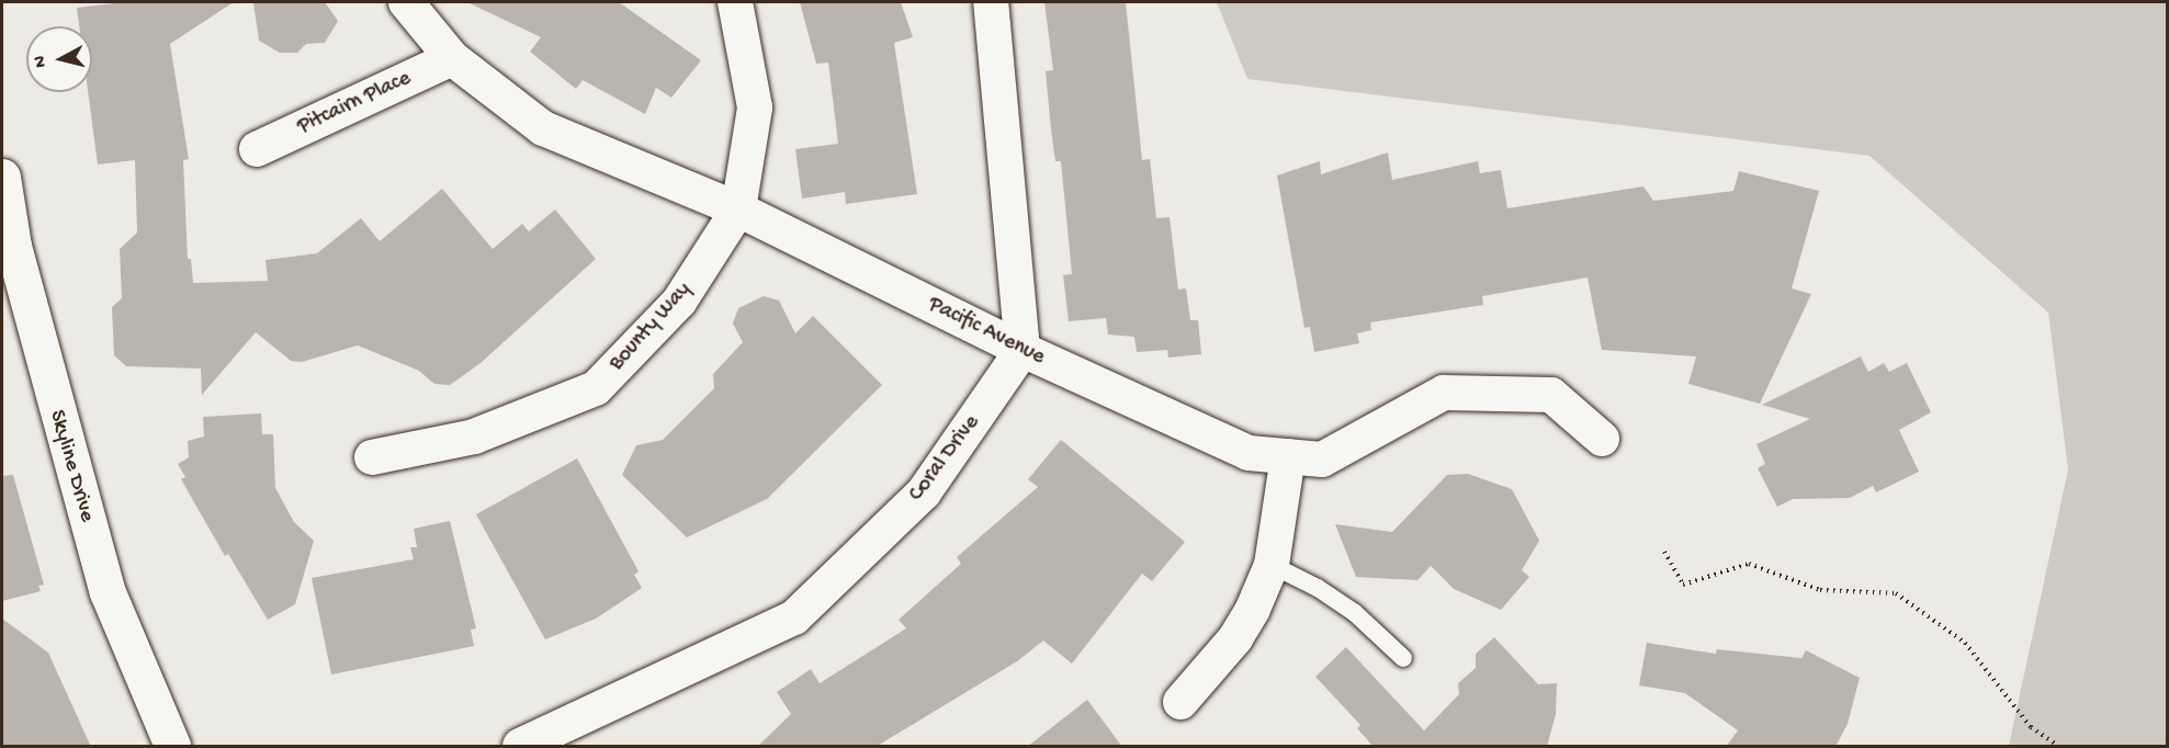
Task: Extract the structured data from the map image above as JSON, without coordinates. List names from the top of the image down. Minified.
{"streets":{"street":["Pitcairn Place","Bounty Way","Pacific Avenue","Coral Drive","Skyline Drive"]},"crossings":[["Pitcairn Place","Pacific Avenue"],["Bounty Way","Pacific Avenue"],["Pacific Avenue","Coral Drive"]],"north":"left"}
